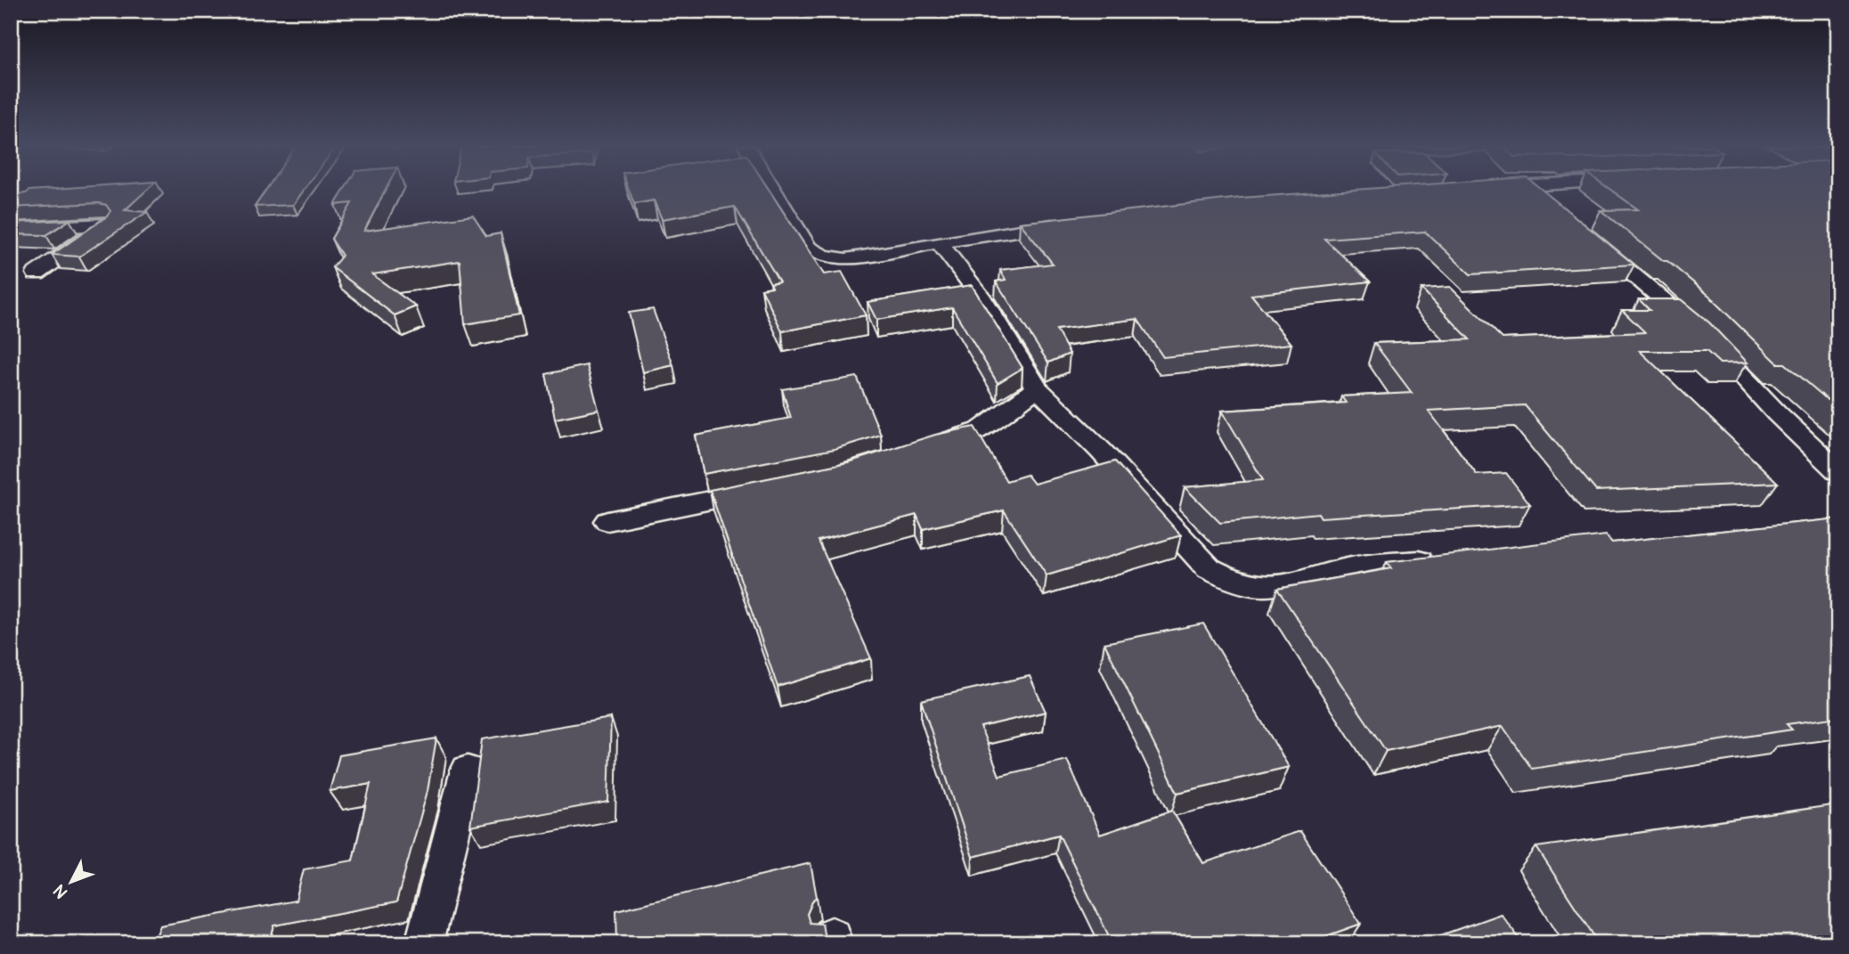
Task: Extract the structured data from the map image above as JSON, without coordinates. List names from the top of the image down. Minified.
{"north":"bottom left"}
